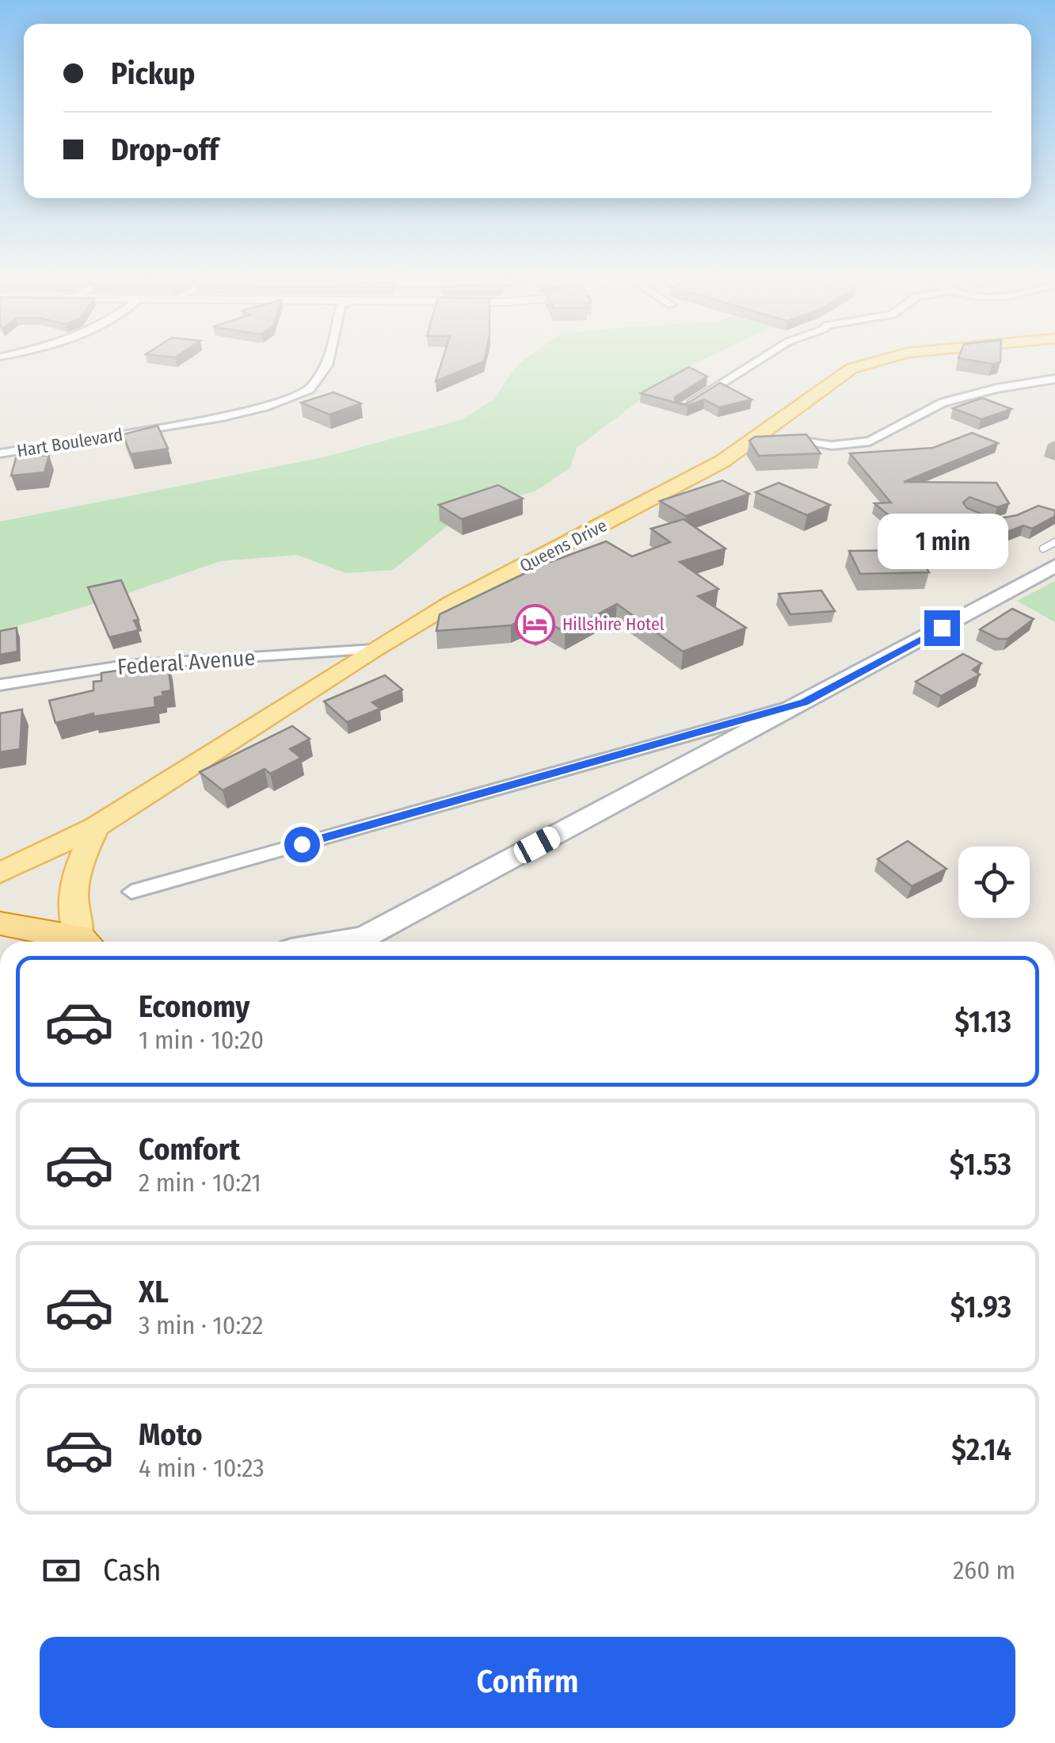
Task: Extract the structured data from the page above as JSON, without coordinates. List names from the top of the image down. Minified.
{"streets":{"main road":["Queens Drive"],"street":["Hart Boulevard","Federal Avenue"]},"crossings":[["Queens Drive","Federal Avenue"]],"places":{"hotel":["Hillshire Hotel"]},"page":{"banner":["Pickup","Drop-off"],"bubble":"1 min","list":[{"name":"Economy","note":"1 min · 10:20","value":"$1.13"},{"name":"Comfort","note":"2 min · 10:21","value":"$1.53"},{"name":"XL","note":"3 min · 10:22","value":"$1.93"},{"name":"Moto","note":"4 min · 10:23","value":"$2.14"}],"pay":["Cash","260 m"],"buttons":"Confirm"}}
